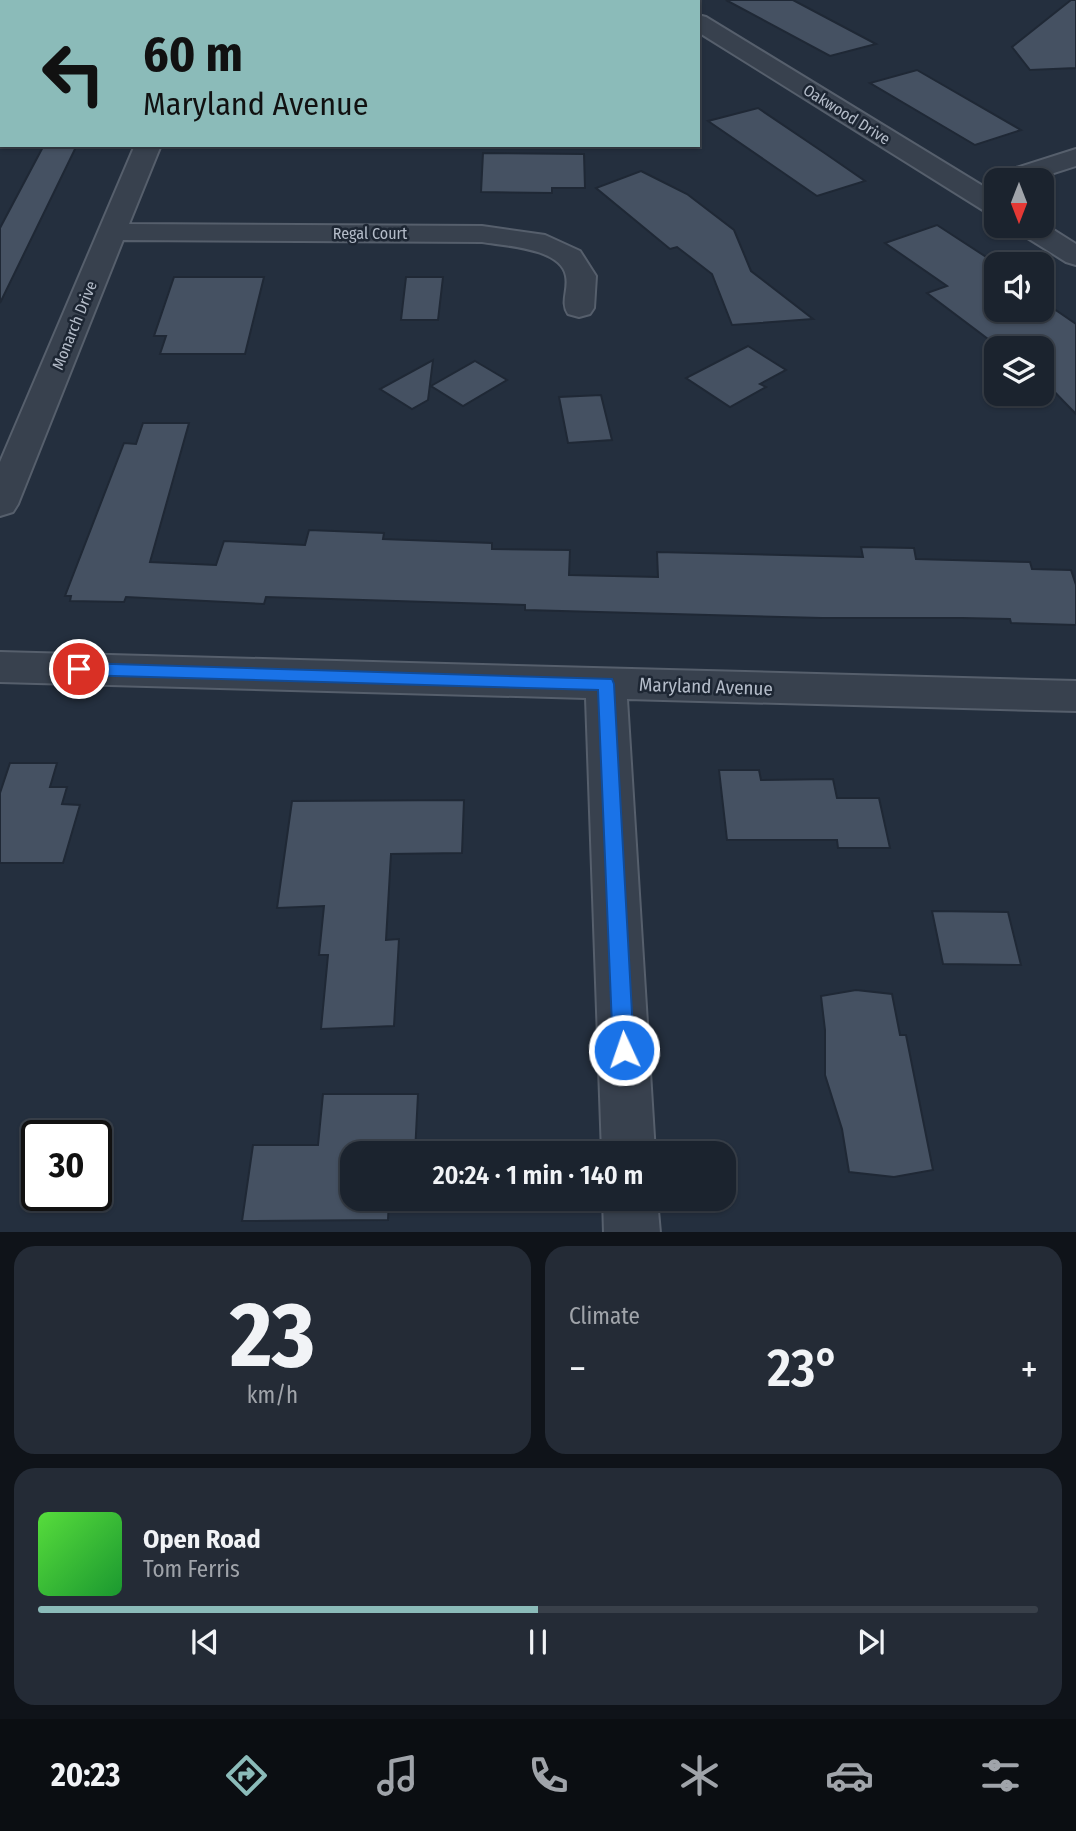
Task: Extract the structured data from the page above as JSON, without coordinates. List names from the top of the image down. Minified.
{"streets":{"street":["Oakwood Drive","Regal Court","Monarch Drive","Maryland Avenue"]},"crossings":[["Regal Court","Monarch Drive"]],"north":"bottom","page":{"turn":["60 m","Maryland Avenue"],"limit":"30","trip":"20:24 · 1 min · 140 m","tile":[["23","km/h"],"Climate"],"heat":["−","23°","+"],"song":["Open Road","Tom Ferris"],"tabs":"20:23"}}
